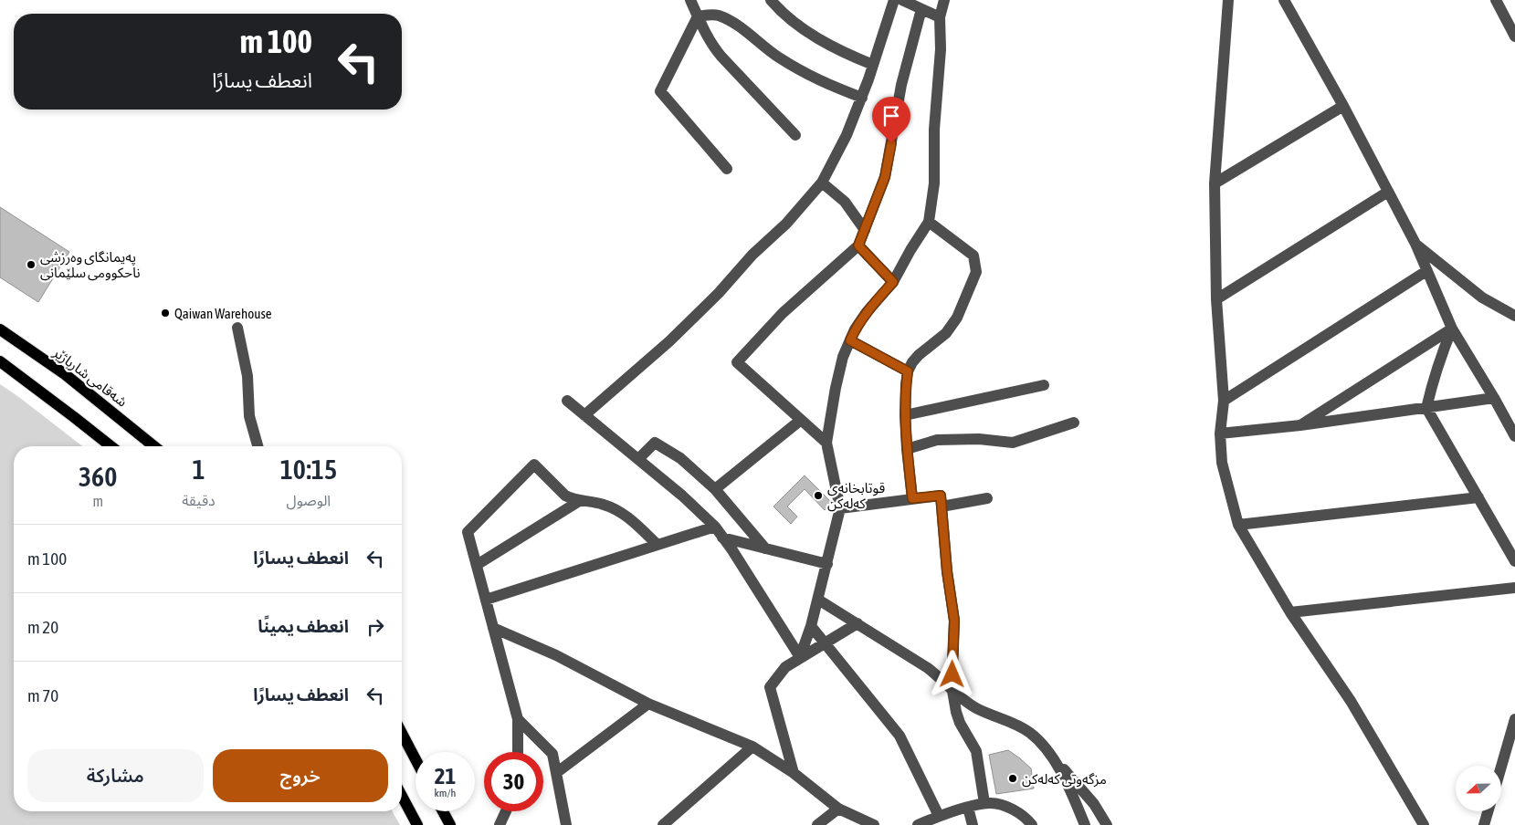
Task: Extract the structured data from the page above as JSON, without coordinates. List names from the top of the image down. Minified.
{"streets":{"main road":["شەقامی شارباژێر"]},"places":["پەیمانگای وەرزشی ناحکوومی سلێمانی","Qaiwan Warehouse","قوتابخانەی کەلەکن","مزگەوتی کەلەکن"],"north":"left","page":{"turn":["100 m","انعطف يسارًا"],"eta":["10:15","الوصول","1","دقيقة","360","m"],"list":[{"name":"انعطف يسارًا","value":"100 m"},{"name":"انعطف يمينًا","value":"20 m"},{"name":"انعطف يسارًا","value":"70 m"}],"buttons":["خروج","مشاركة"],"speed":"21 km/h","limit":"30"}}
